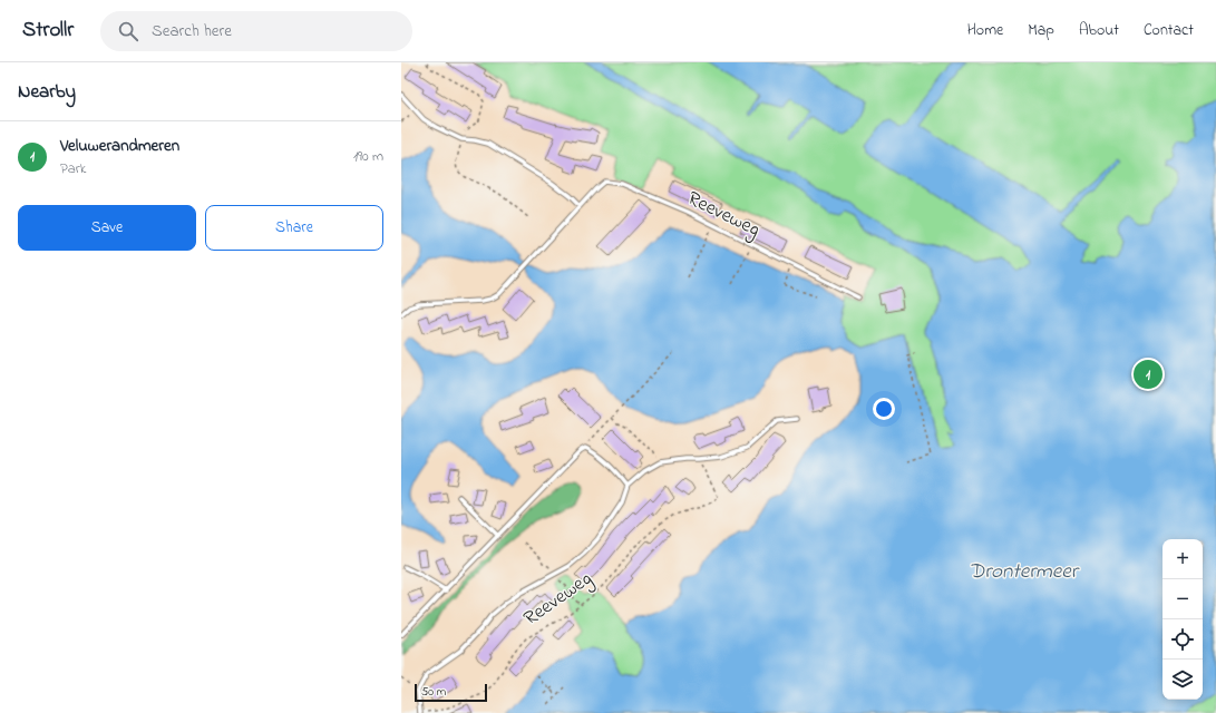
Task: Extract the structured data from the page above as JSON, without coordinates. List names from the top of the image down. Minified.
{"streets":{"lane":["Reeveweg"]},"water":["Drontermeer"],"scale_bar":"50 m","page":{"header":"Strollr","search":"Search here","nav":["Home","Map","About","Contact"],"heading":"Nearby","list":[{"mark":"1","name":"Veluwerandmeren","note":"Park","value":"190 m"}],"buttons":["Save","Share"],"pins":"1","map_buttons":["+","−"],"scale":"50 m"}}
